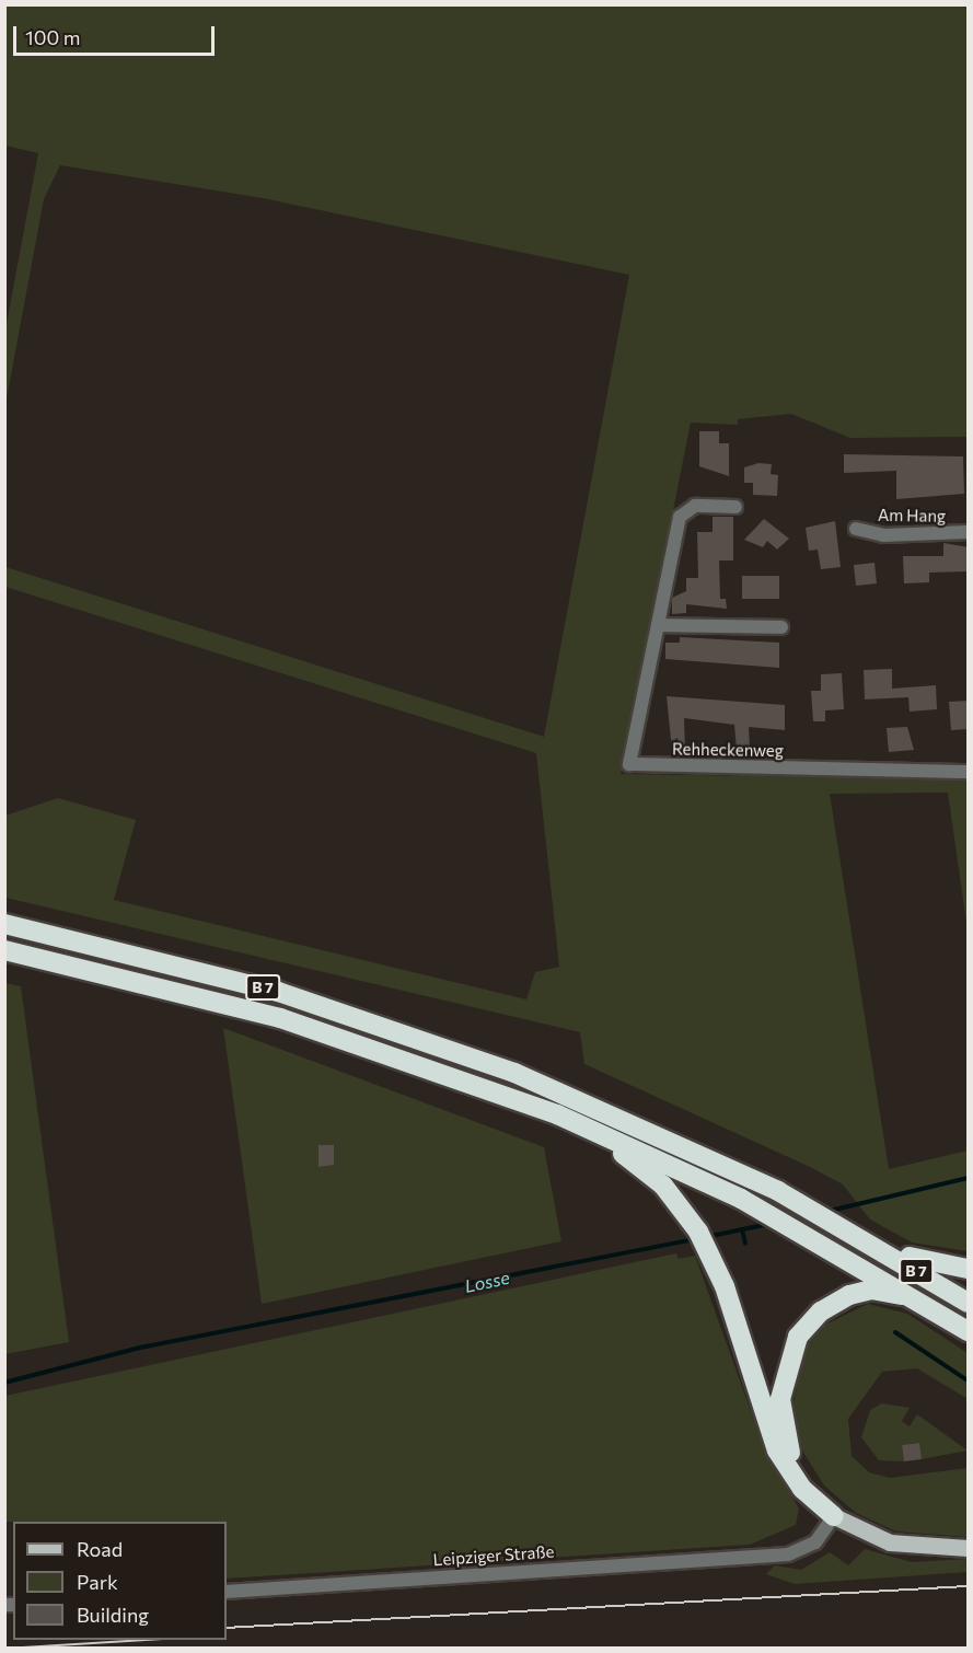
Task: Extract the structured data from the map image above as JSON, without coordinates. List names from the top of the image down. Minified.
{"streets":{"highway":["B 7"],"street":["Am Hang","Rehheckenweg","Leipziger Straße"]},"water":["Losse"],"legend":["Road","Park","Building"],"scale_bar":"100 m"}
